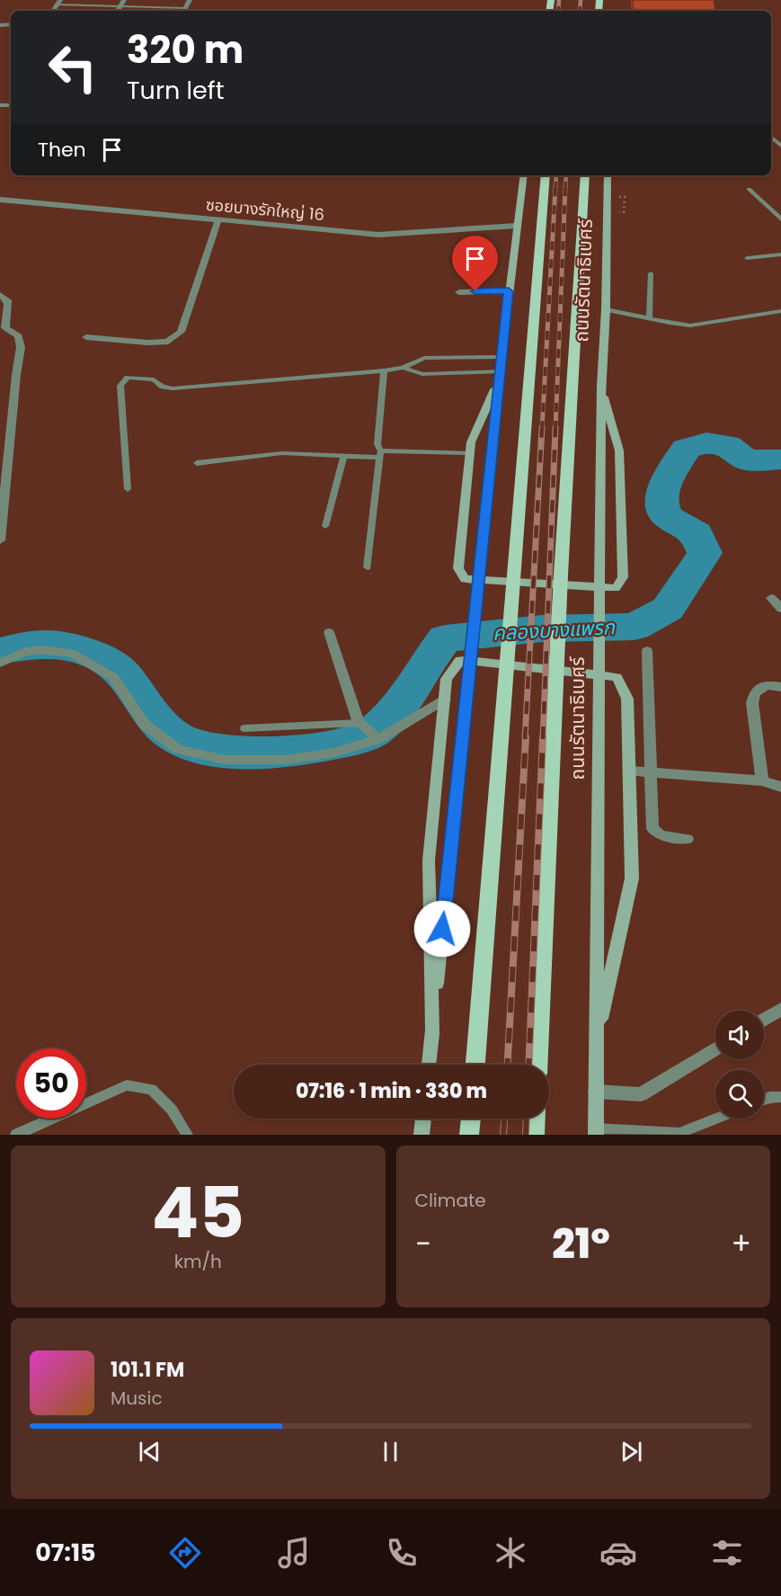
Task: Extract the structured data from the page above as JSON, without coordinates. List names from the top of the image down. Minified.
{"streets":{"main road":["ถนนรัตนาธิเบศร์"],"street":["ซอยบางรักใหญ่ 16"]},"water":["คลองบางแพรก"],"page":{"turn":["320 m","Turn left"],"then":"Then","limit":"50","trip":"07:16 · 1 min · 330 m","tile":[["45","km/h"],"Climate"],"heat":["−","21°","+"],"song":["101.1 FM","Music"],"tabs":"07:15"}}
